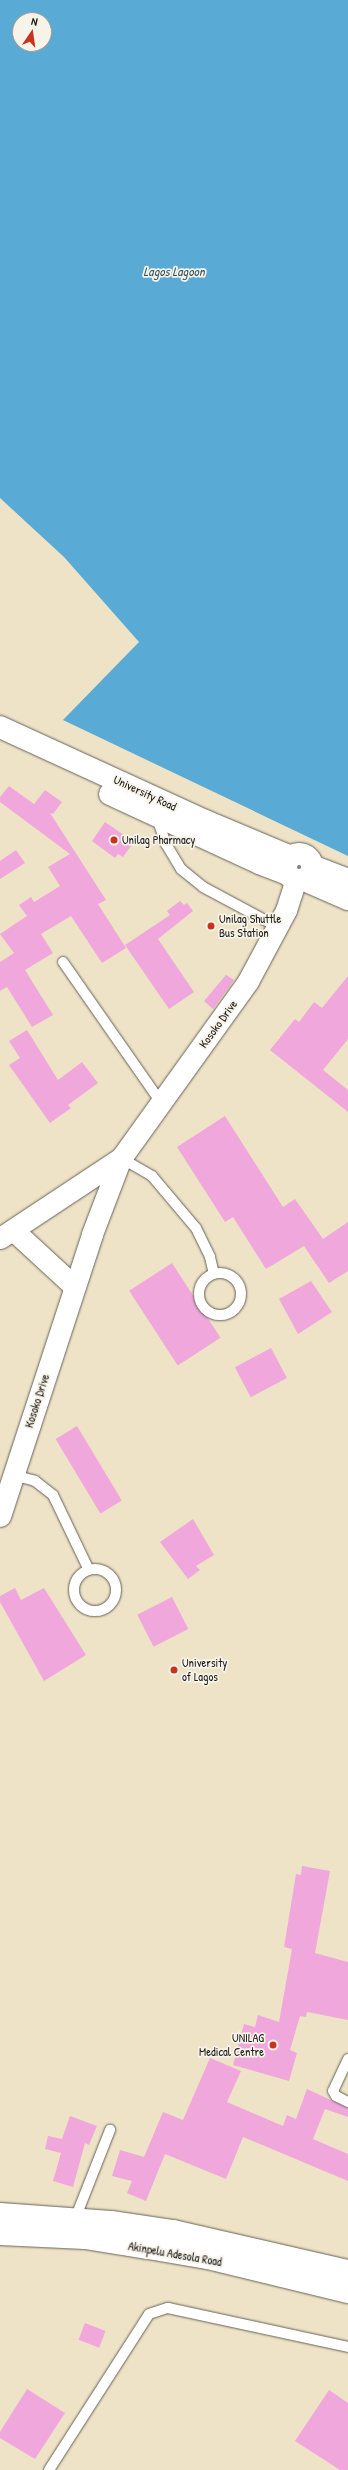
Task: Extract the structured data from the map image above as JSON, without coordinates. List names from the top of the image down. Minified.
{"streets":{"main road":["University Road","Akinpelu Adesola Road"],"street":["Kosoko Drive"]},"crossings":[["University Road","Kosoko Drive"]],"water":["Lagos Lagoon"],"places":["Unilag Pharmacy","Unilag Shuttle Bus Station","University of Lagos","UNILAG Medical Centre"],"north":"top"}
